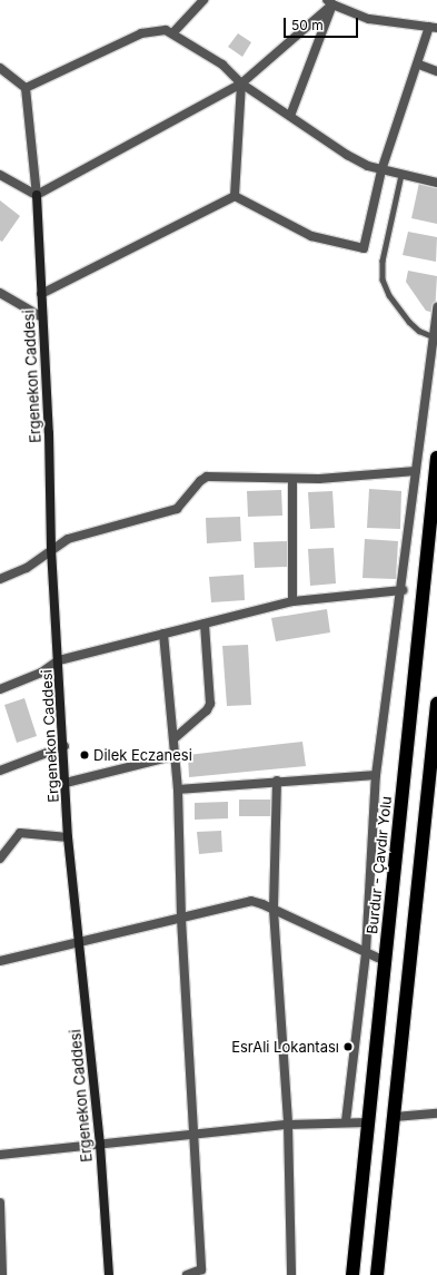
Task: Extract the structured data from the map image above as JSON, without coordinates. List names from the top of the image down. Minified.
{"streets":{"highway":["Burdur - Çavdır Yolu"],"street":["Ergenekon Caddesi"]},"places":["Dilek Eczanesi","EsrAli Lokantası"],"scale_bar":"50 m"}
